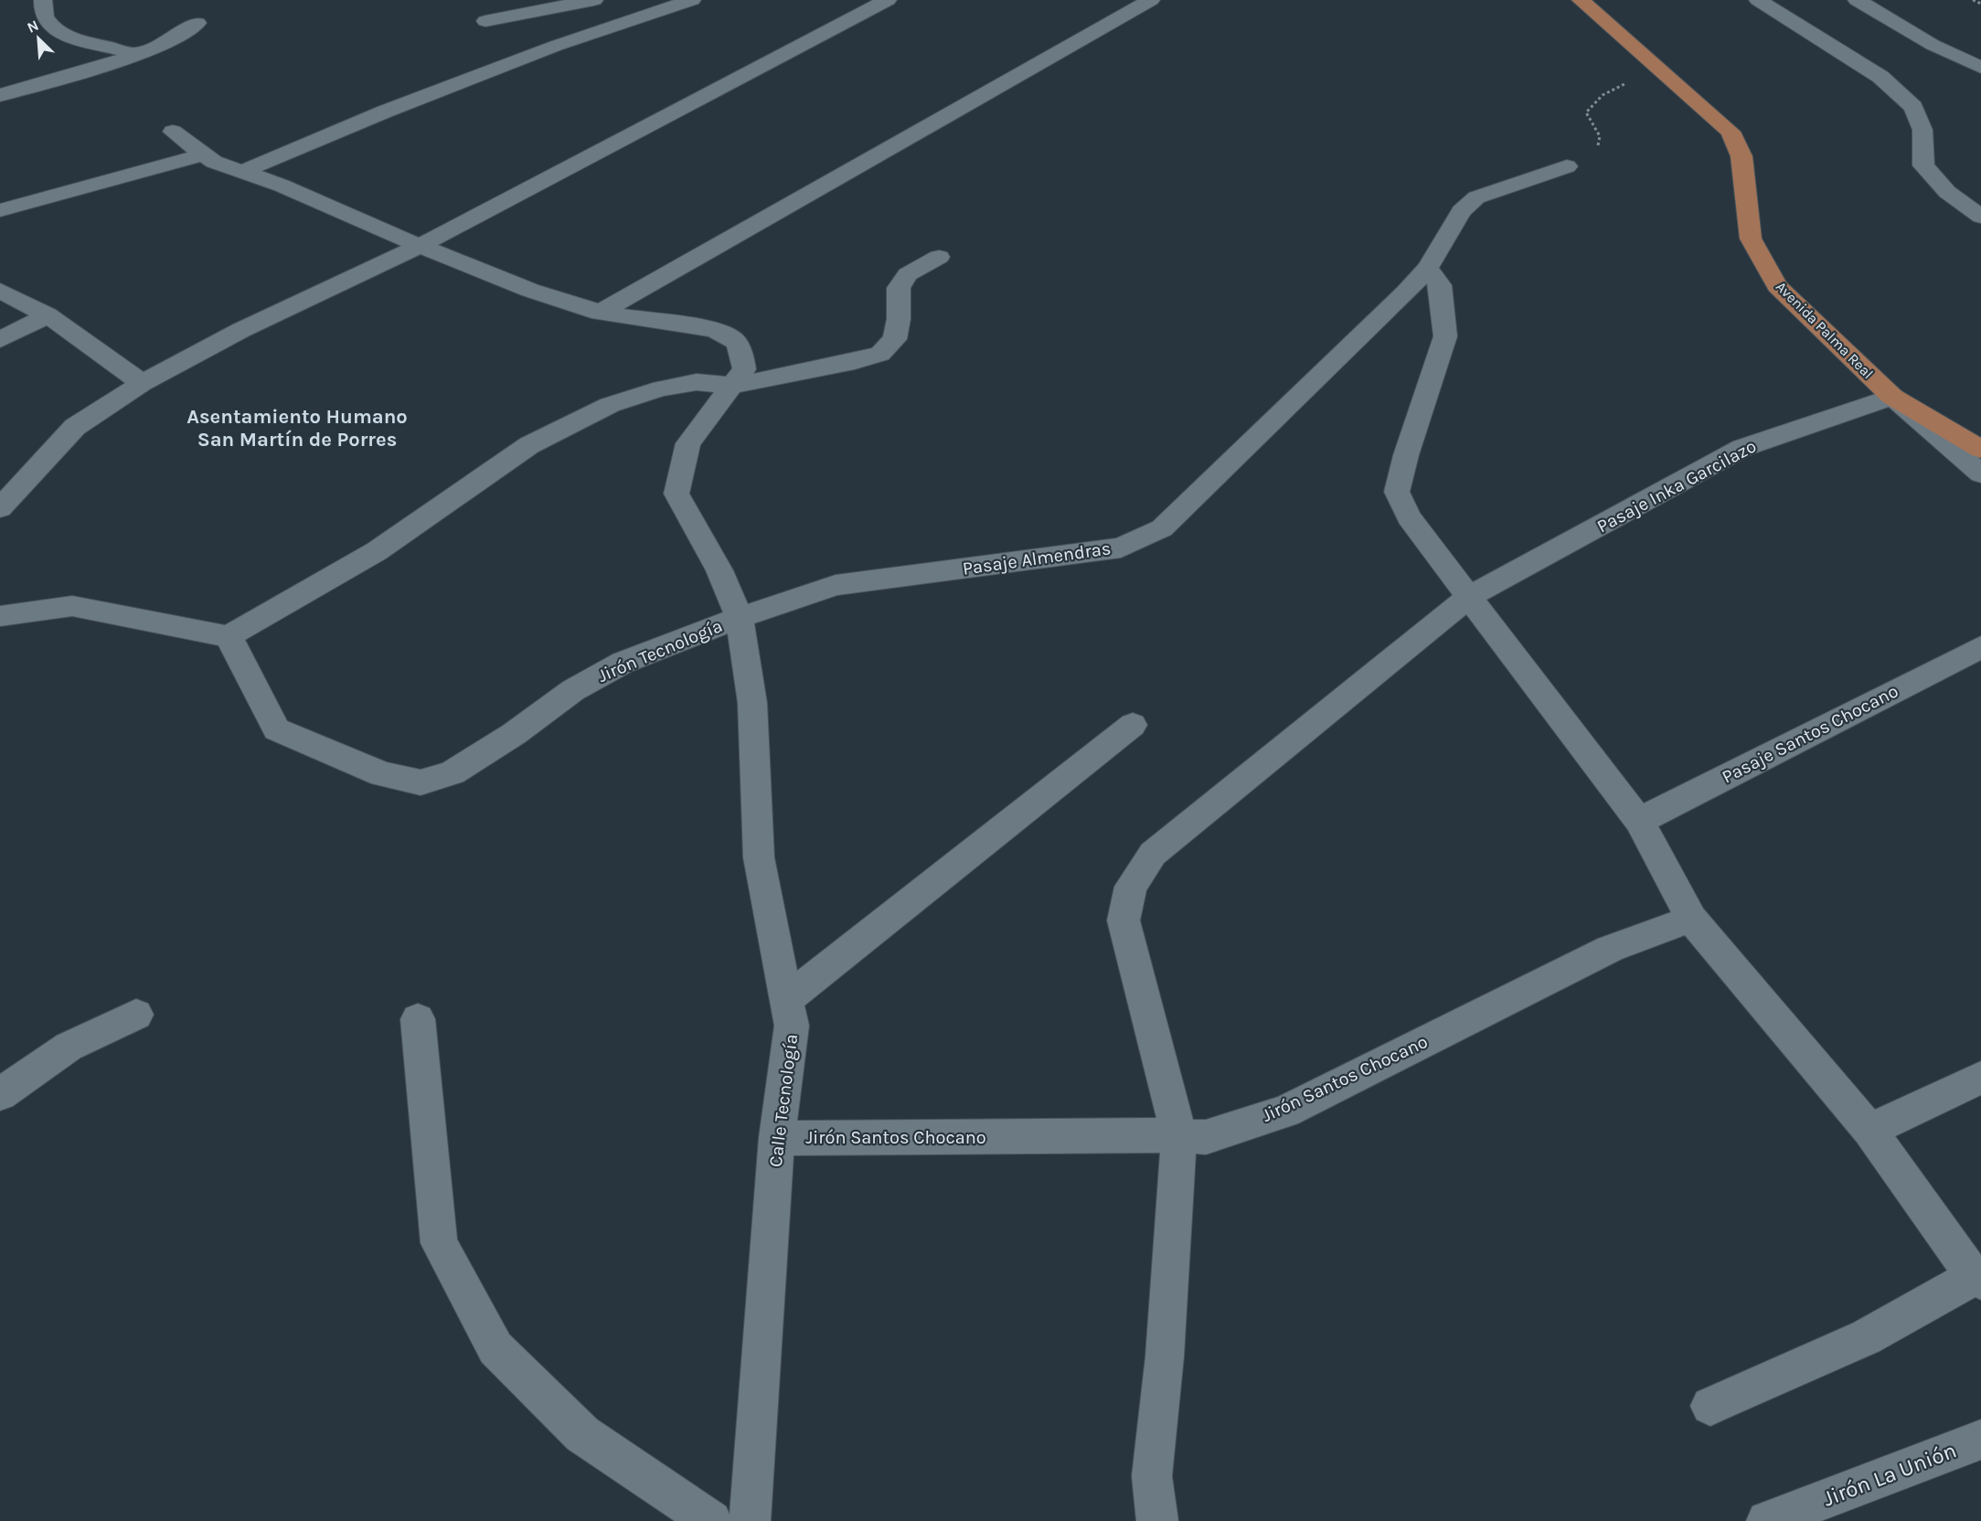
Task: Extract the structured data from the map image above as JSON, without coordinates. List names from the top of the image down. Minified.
{"streets":{"main road":["Avenida Palma Real"],"street":["Pasaje Inka Garcilazo","Pasaje Almendras","Jirón Tecnología","Pasaje Santos Chocano","Jirón Santos Chocano","Calle Tecnología","Jirón La Unión"]},"crossings":[["Avenida Palma Real","Pasaje Inka Garcilazo"],["Pasaje Inka Garcilazo","Jirón Santos Chocano"],["Pasaje Almendras","Jirón Tecnología"],["Pasaje Almendras","Calle Tecnología"],["Jirón Tecnología","Calle Tecnología"],["Jirón Santos Chocano","Calle Tecnología"]],"districts":["Asentamiento Humano San Martín de Porres"],"north":"top left"}
